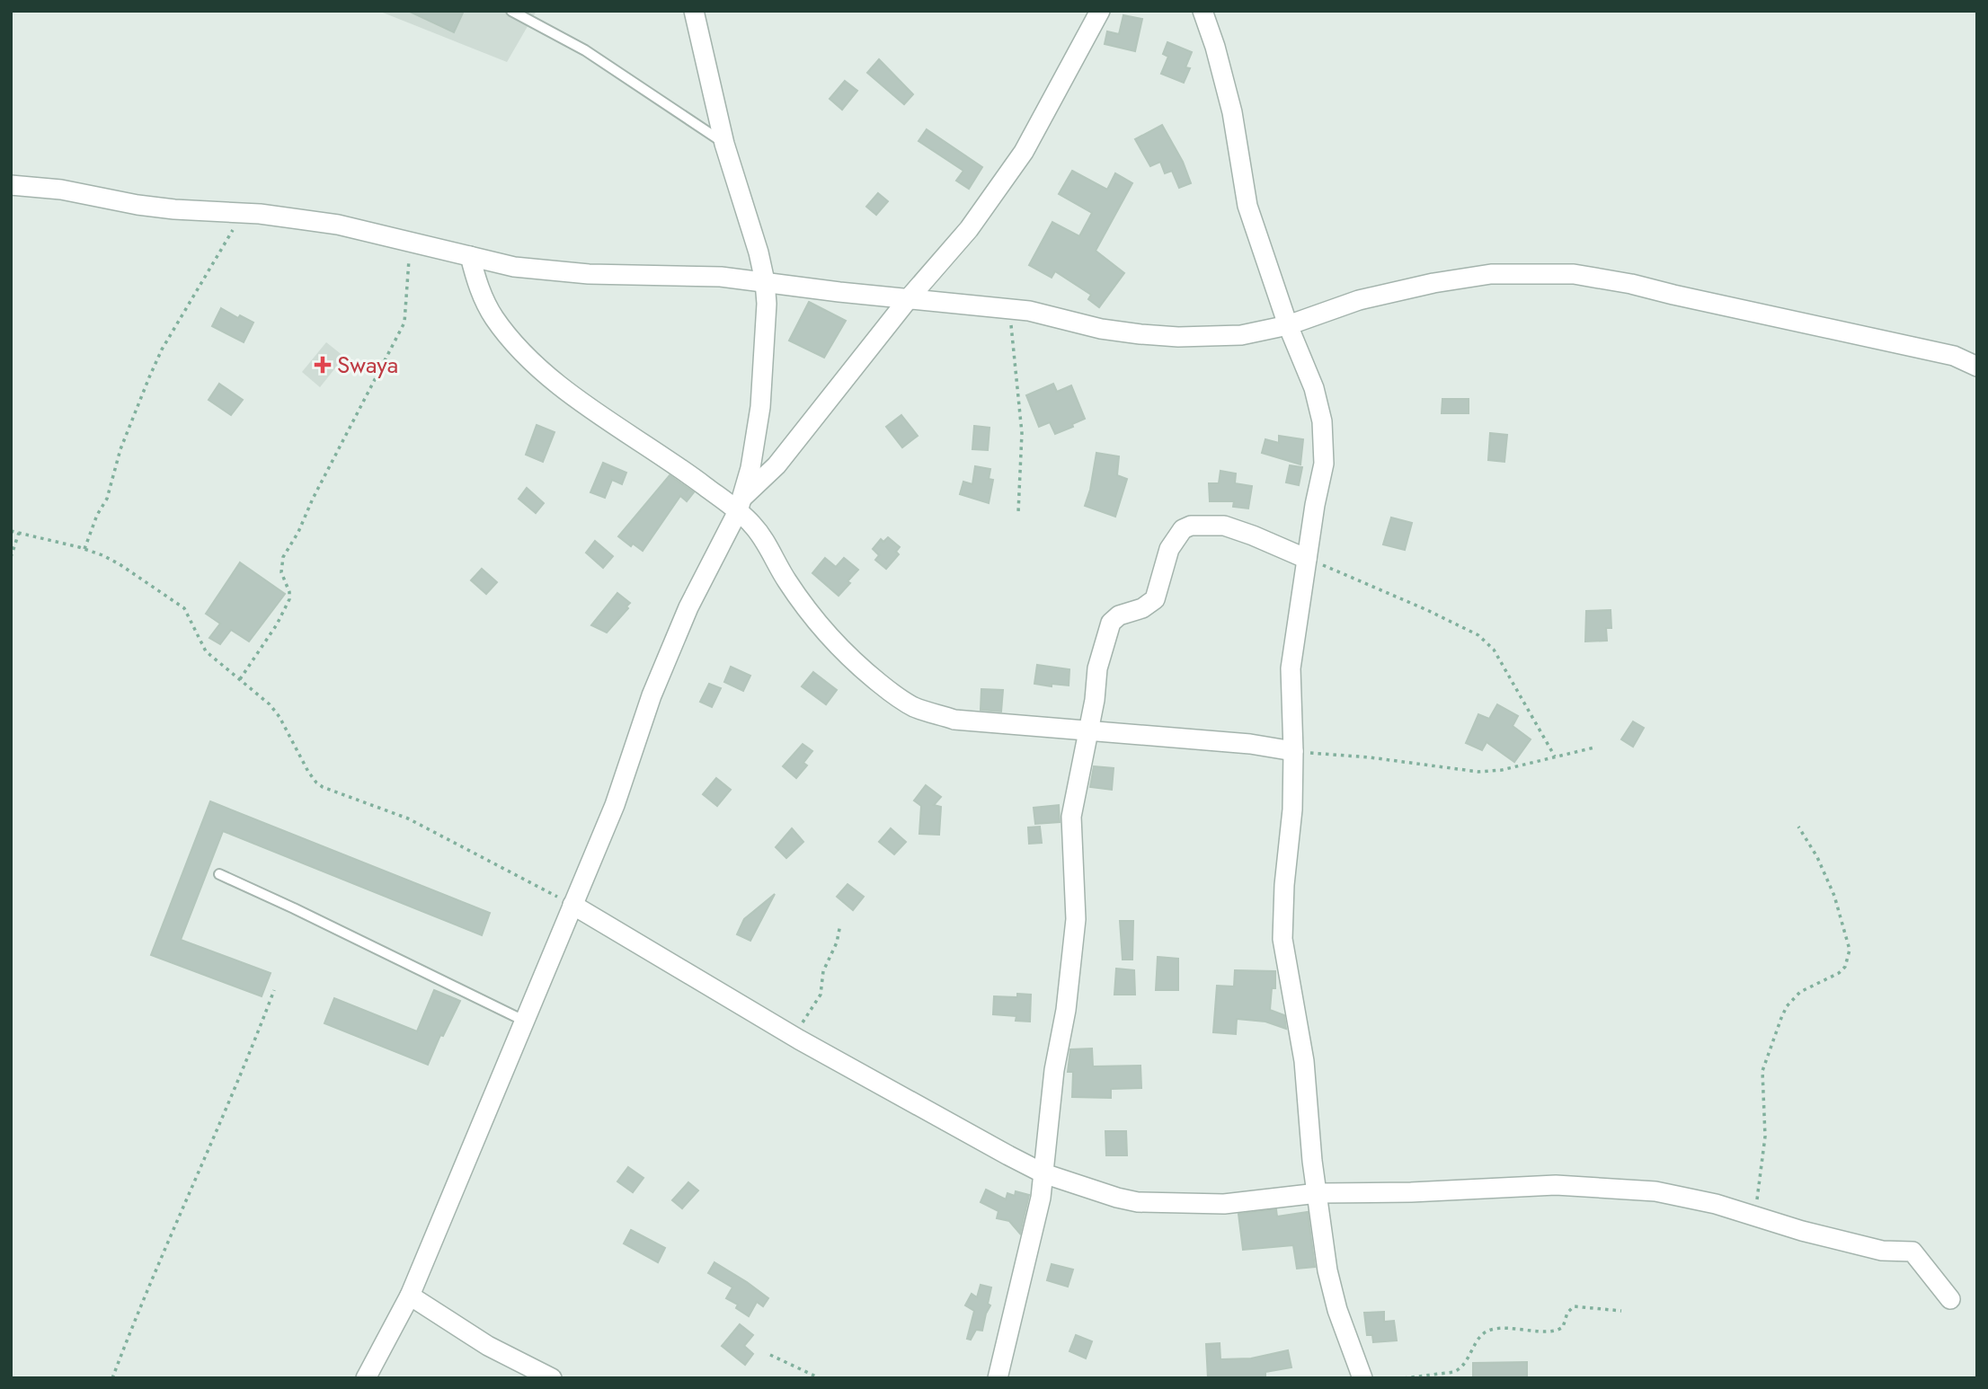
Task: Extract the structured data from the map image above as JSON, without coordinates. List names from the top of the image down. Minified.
{"places":{"health":["Swaya"]}}
